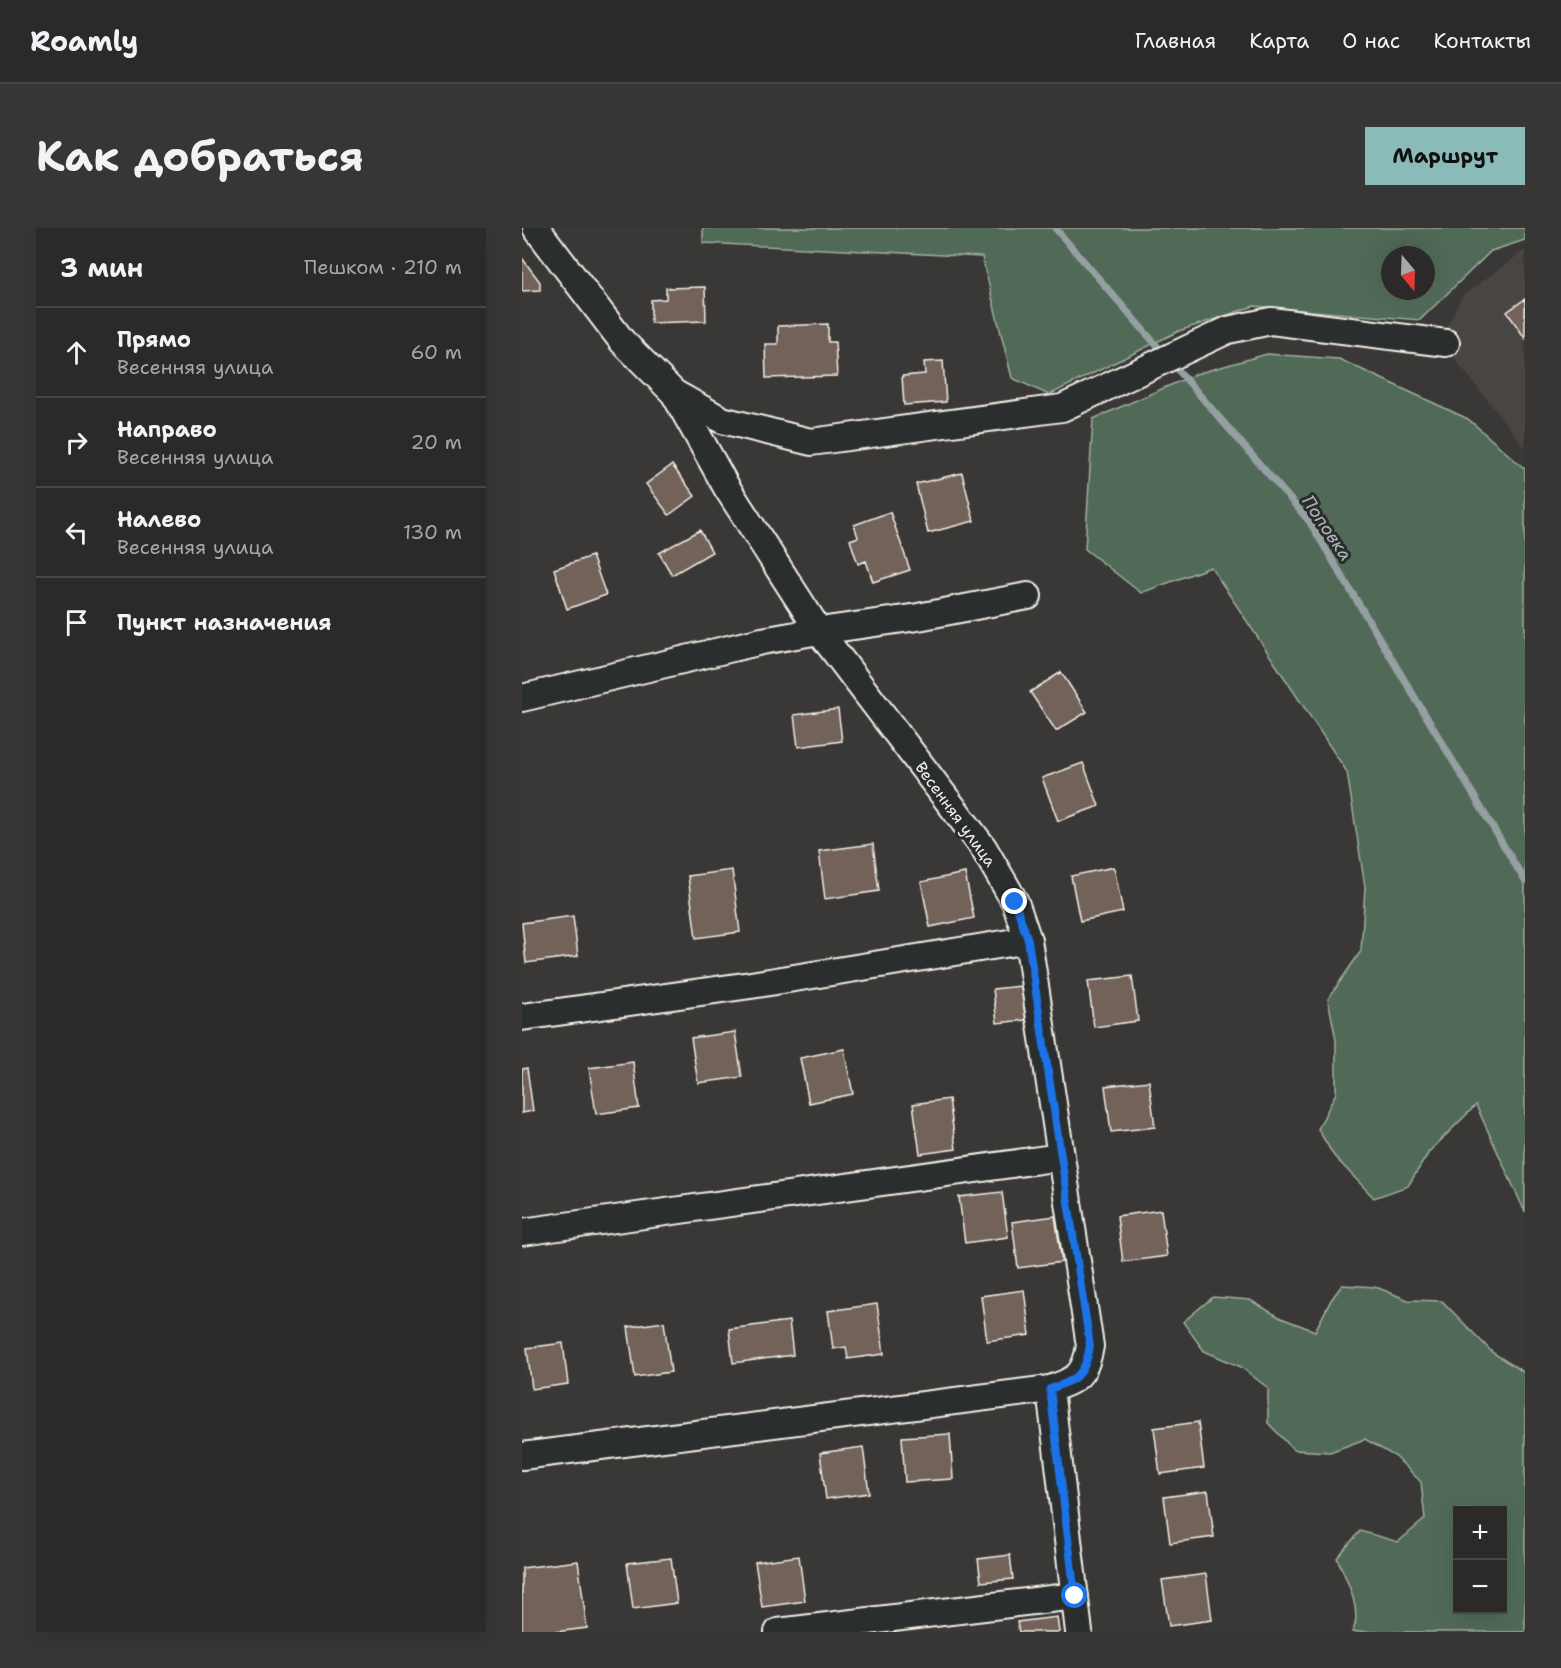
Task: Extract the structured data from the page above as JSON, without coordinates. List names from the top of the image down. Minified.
{"streets":{"street":["Весенняя улица"]},"water":["Поповка"],"north":"bottom","page":{"header":"Roamly","nav":["Главная","Карта","О нас","Контакты"],"buttons":"Маршрут","title":"Как добраться","heading":["3 мин","Пешком · 210 m"],"list":[["Прямо","Весенняя улица","60 m"],["Направо","Весенняя улица","20 m"],["Налево","Весенняя улица","130 m"],"Пункт назначения"],"map_buttons":["+","−"]}}
